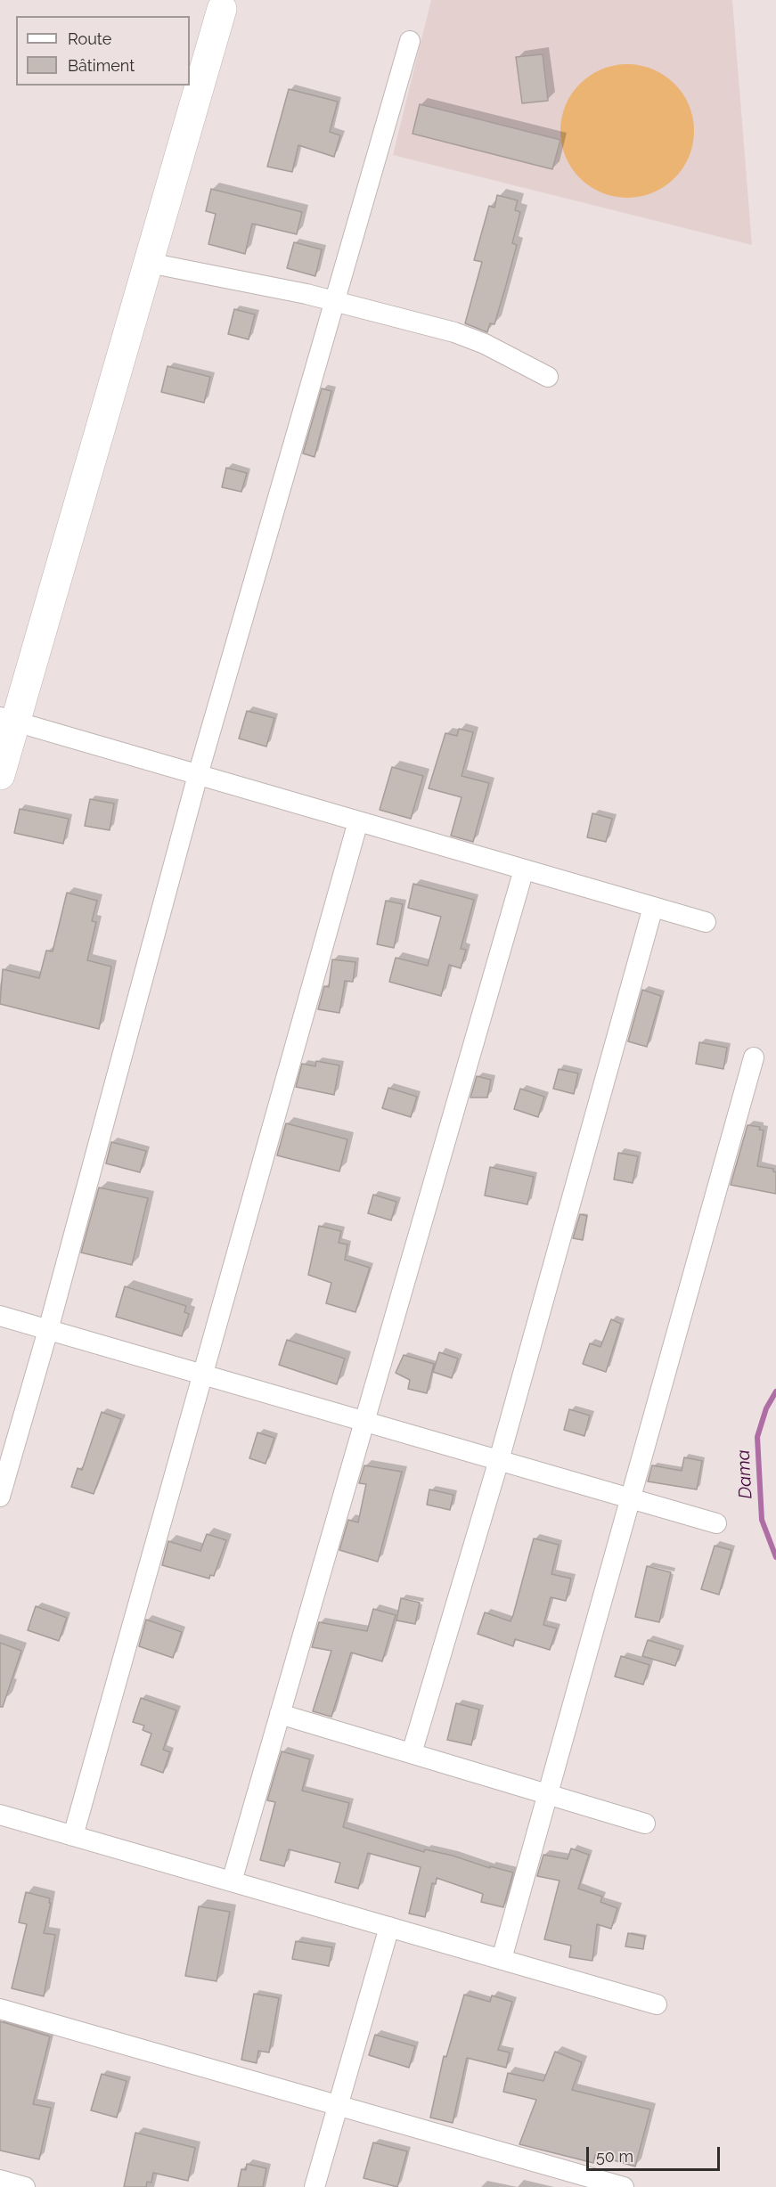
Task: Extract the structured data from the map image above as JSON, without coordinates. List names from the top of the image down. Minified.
{"water":["Dama"],"legend":["Route","Bâtiment"],"scale_bar":"50 m"}
